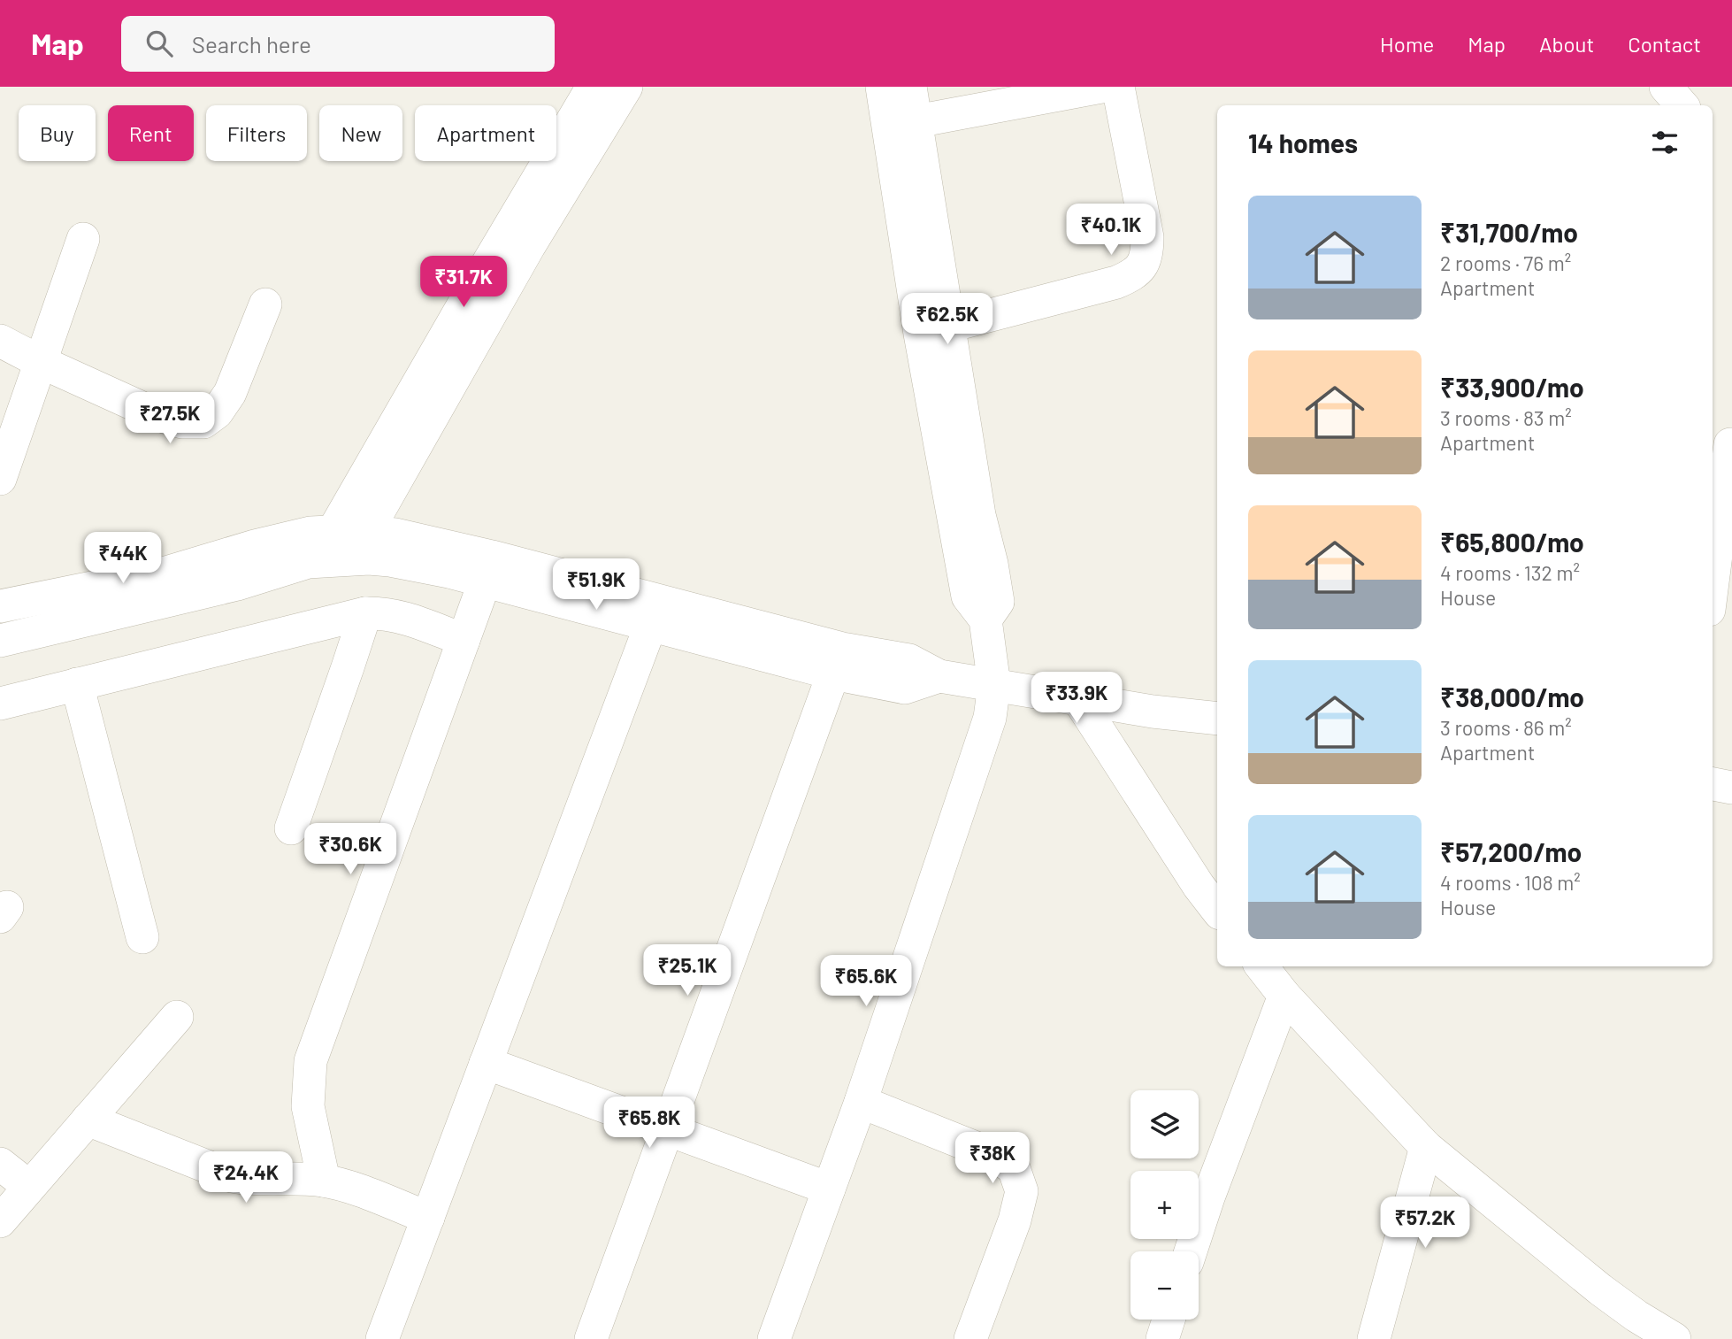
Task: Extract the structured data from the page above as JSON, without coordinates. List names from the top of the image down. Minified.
{"page":{"header":"Map","search":"Search here","nav":["Home","Map","About","Contact"],"chip":["Buy","Rent","Filters","New","Apartment"],"heading":"14 homes","list":[{"name":"₹31,700/mo","note":"2 rooms · 76 m² · Apartment"},{"name":"₹33,900/mo","note":"3 rooms · 83 m² · Apartment"},{"name":"₹65,800/mo","note":"4 rooms · 132 m² · House"},{"name":"₹38,000/mo","note":"3 rooms · 86 m² · Apartment"},{"name":"₹57,200/mo","note":"4 rooms · 108 m² · House"}],"price":["₹40.1K","₹31.7K","₹62.5K","₹27.5K","₹44K","₹51.9K","₹33.9K","₹30.6K","₹25.1K","₹65.6K","₹65.8K","₹38K","₹24.4K","₹57.2K"],"map_buttons":["+","−"]}}
